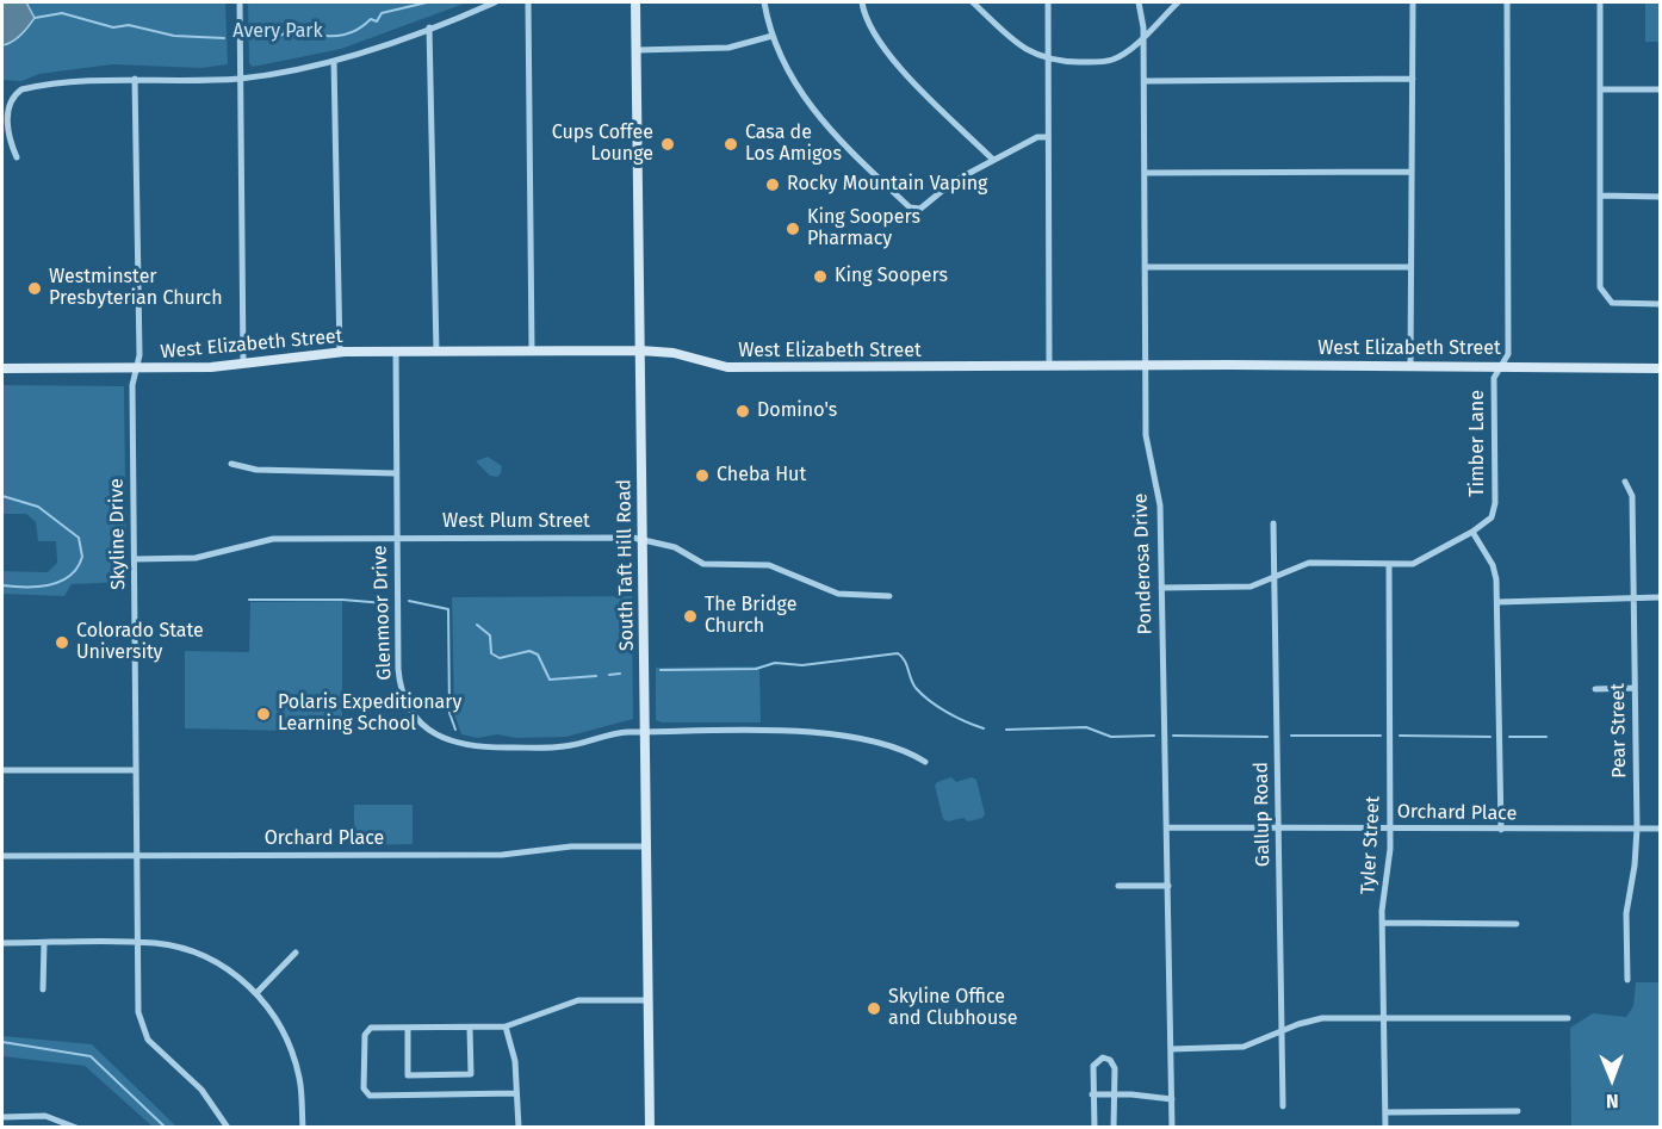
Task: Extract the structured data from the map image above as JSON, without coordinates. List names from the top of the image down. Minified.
{"streets":{"main road":["West Elizabeth Street","South Taft Hill Road"],"street":["Timber Lane","West Plum Street","Skyline Drive","Ponderosa Drive","Glenmoor Drive","Pear Street","Orchard Place","Gallup Road","Tyler Street"]},"crossings":[["West Elizabeth Street","Timber Lane"],["West Elizabeth Street","Skyline Drive"],["West Elizabeth Street","Ponderosa Drive"],["West Elizabeth Street","South Taft Hill Road"],["West Elizabeth Street","Glenmoor Drive"],["West Plum Street","Skyline Drive"],["West Plum Street","South Taft Hill Road"],["West Plum Street","Glenmoor Drive"],["Skyline Drive","Orchard Place"],["Ponderosa Drive","Orchard Place"],["South Taft Hill Road","Glenmoor Drive"],["South Taft Hill Road","Orchard Place"],["Pear Street","Orchard Place"],["Orchard Place","Gallup Road"],["Orchard Place","Tyler Street"]],"parks":["Avery Park"],"places":["Cups Coffee Lounge","Casa de Los Amigos","Rocky Mountain Vaping","King Soopers Pharmacy","King Soopers","Westminster Presbyterian Church","Domino's","Cheba Hut","The Bridge Church","Colorado State University","Polaris Expeditionary Learning School","Skyline Office and Clubhouse"],"north":"bottom"}
